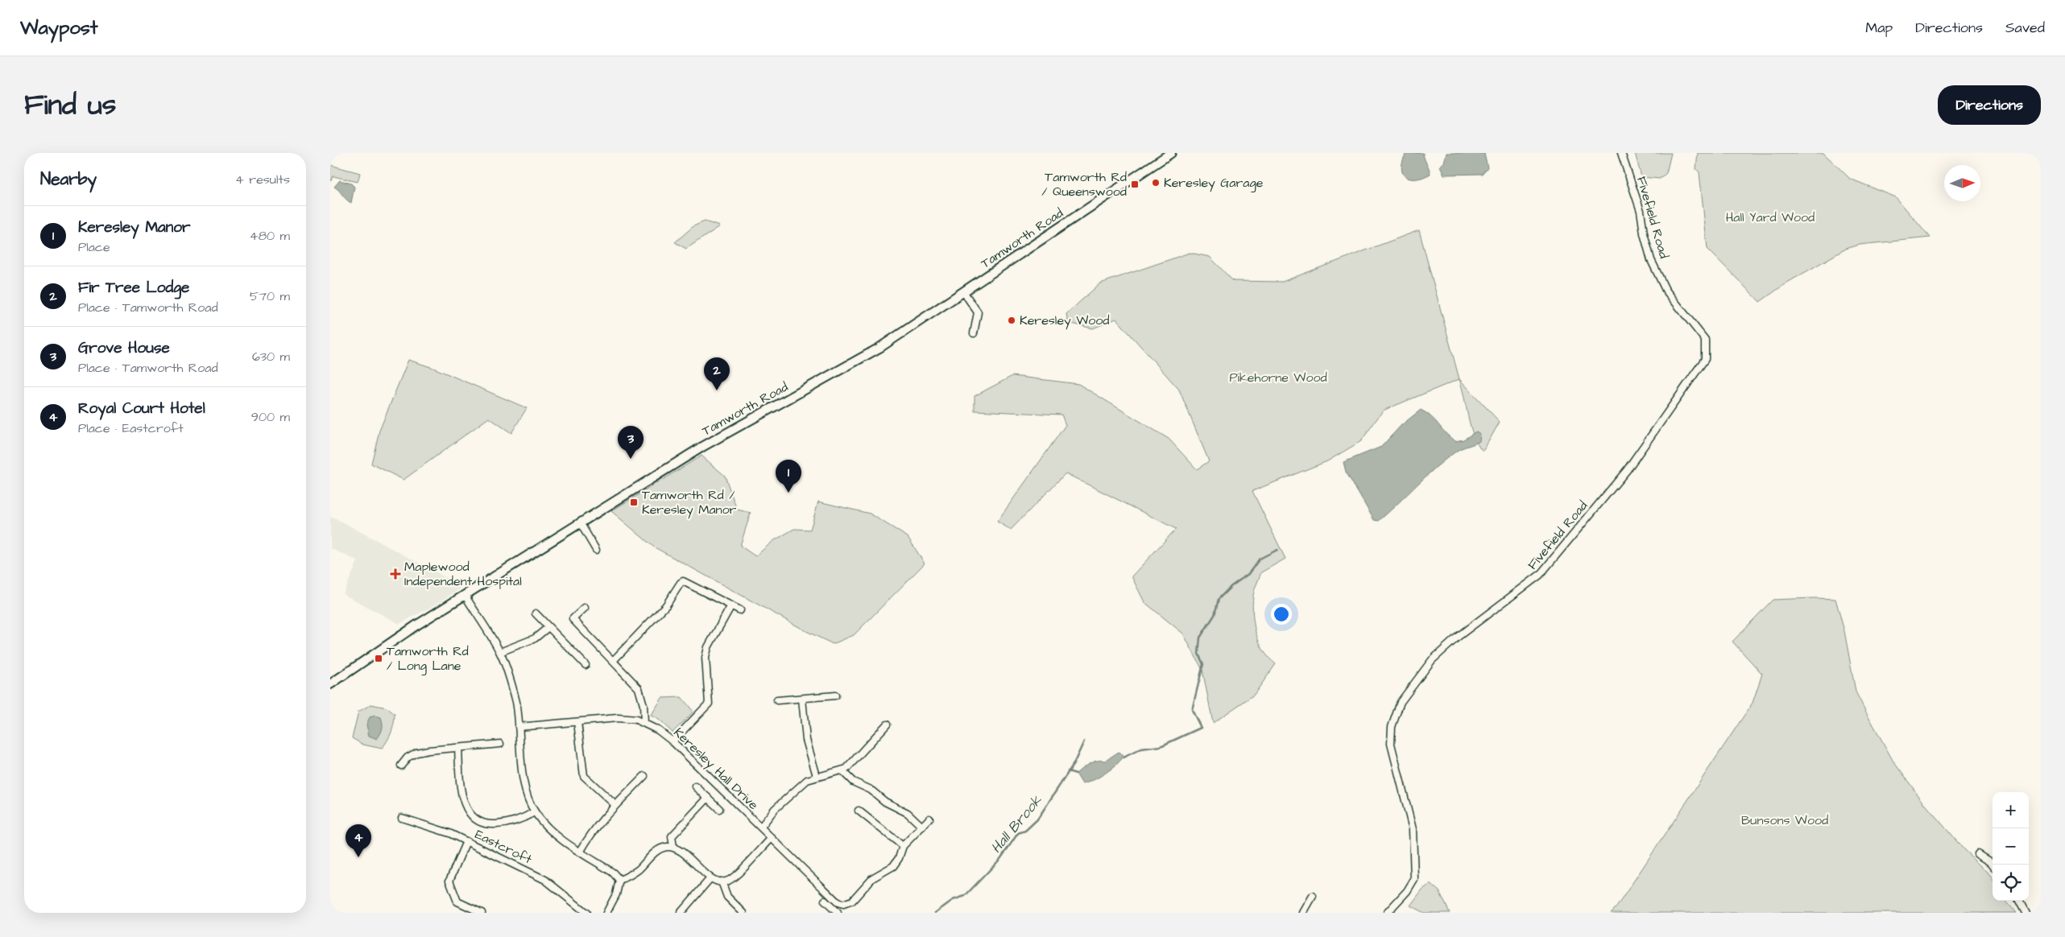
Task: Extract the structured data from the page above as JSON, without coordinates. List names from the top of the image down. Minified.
{"streets":{"main road":["Tamworth Road"],"street":["Fivefield Road","Keresley Hall Drive","Eastcroft"]},"water":["Hall Brook"],"parks":["Hall Yard Wood","Pikehorne Wood","Bunsons Wood"],"places":{"other":["Keresley Garage","Keresley Wood"],"transit":["Tamworth Rd / Queenswood","Tamworth Rd / Keresley Manor","Tamworth Rd / Long Lane"],"health":["Maplewood Independent Hospital"]},"north":"right","page":{"header":"Waypost","nav":["Map","Directions","Saved"],"title":"Find us","buttons":"Directions","heading":["Nearby","4 results"],"list":[{"mark":"1","name":"Keresley Manor","note":"Place","value":"480 m"},{"mark":"2","name":"Fir Tree Lodge","note":"Place · Tamworth Road","value":"570 m"},{"mark":"3","name":"Grove House","note":"Place · Tamworth Road","value":"630 m"},{"mark":"4","name":"Royal Court Hotel","note":"Place · Eastcroft","value":"900 m"}],"pins":["2","3","1","4"],"map_buttons":["+","−"]}}
